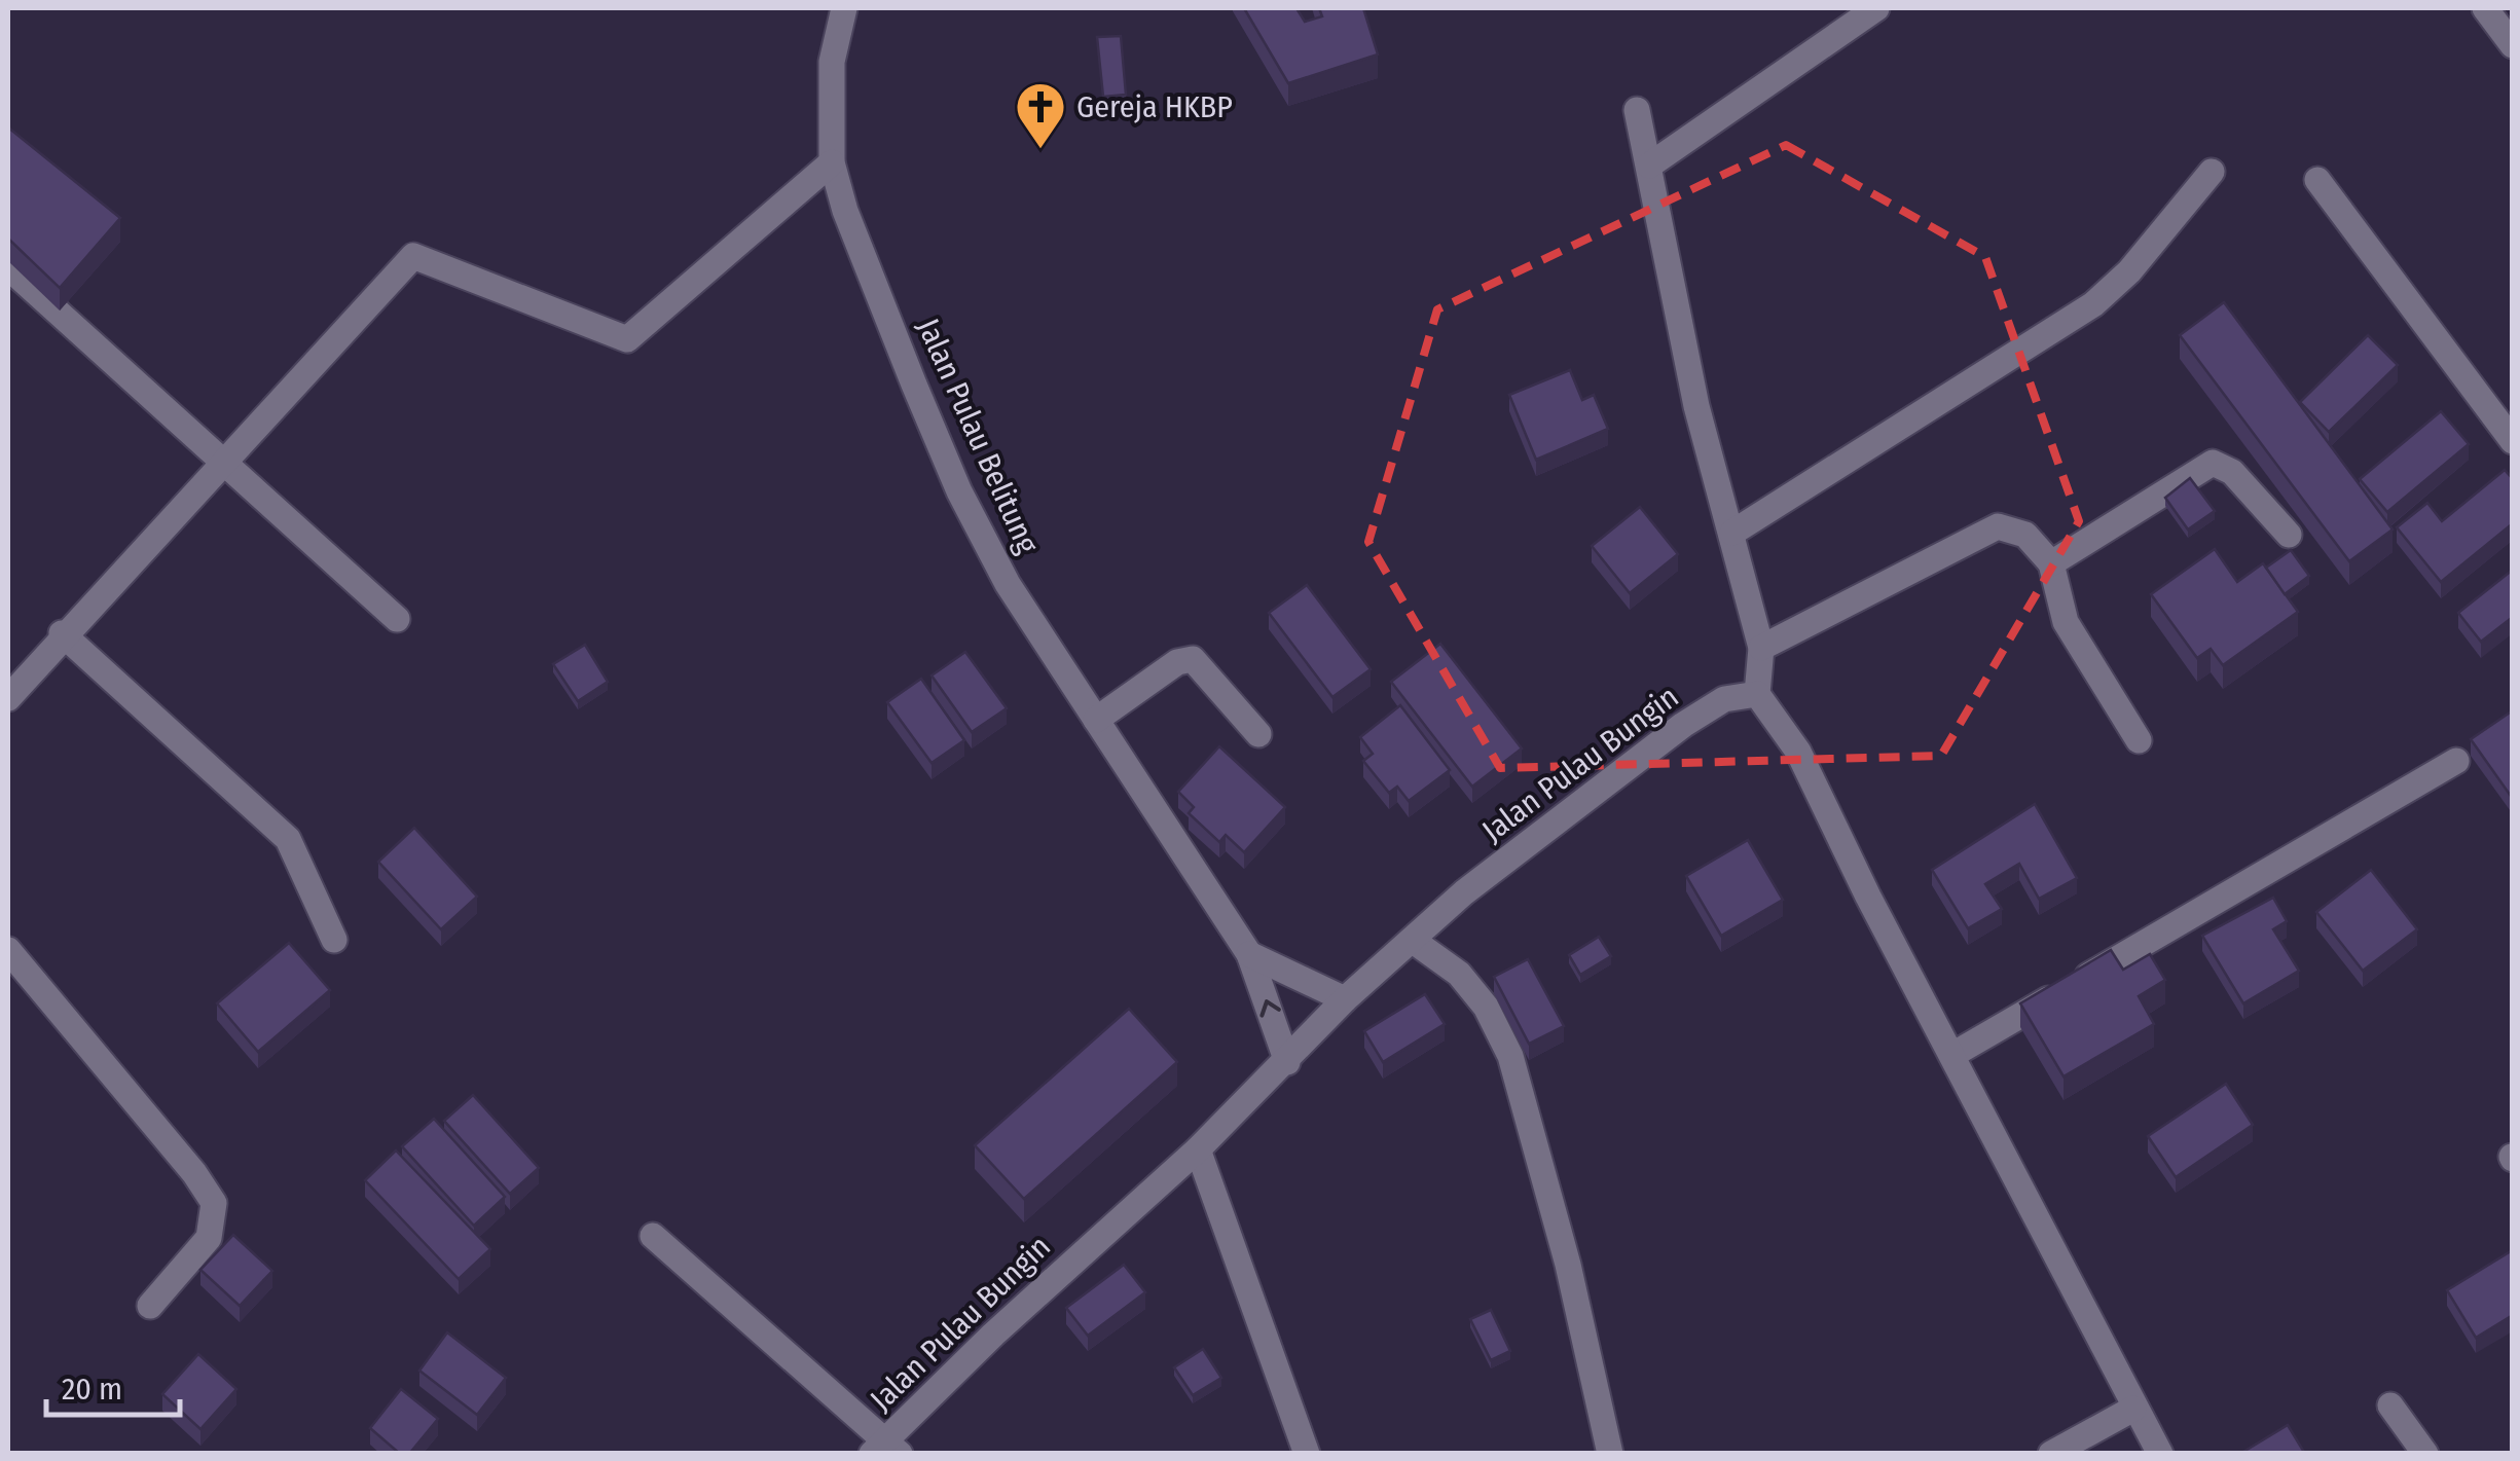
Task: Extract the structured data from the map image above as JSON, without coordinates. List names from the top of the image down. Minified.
{"streets":{"street":["Jalan Pulau Belitung","Jalan Pulau Bungin"]},"crossings":[["Jalan Pulau Belitung","Jalan Pulau Bungin"]],"places":{"church":["Gereja HKBP"]},"scale_bar":"20 m"}
